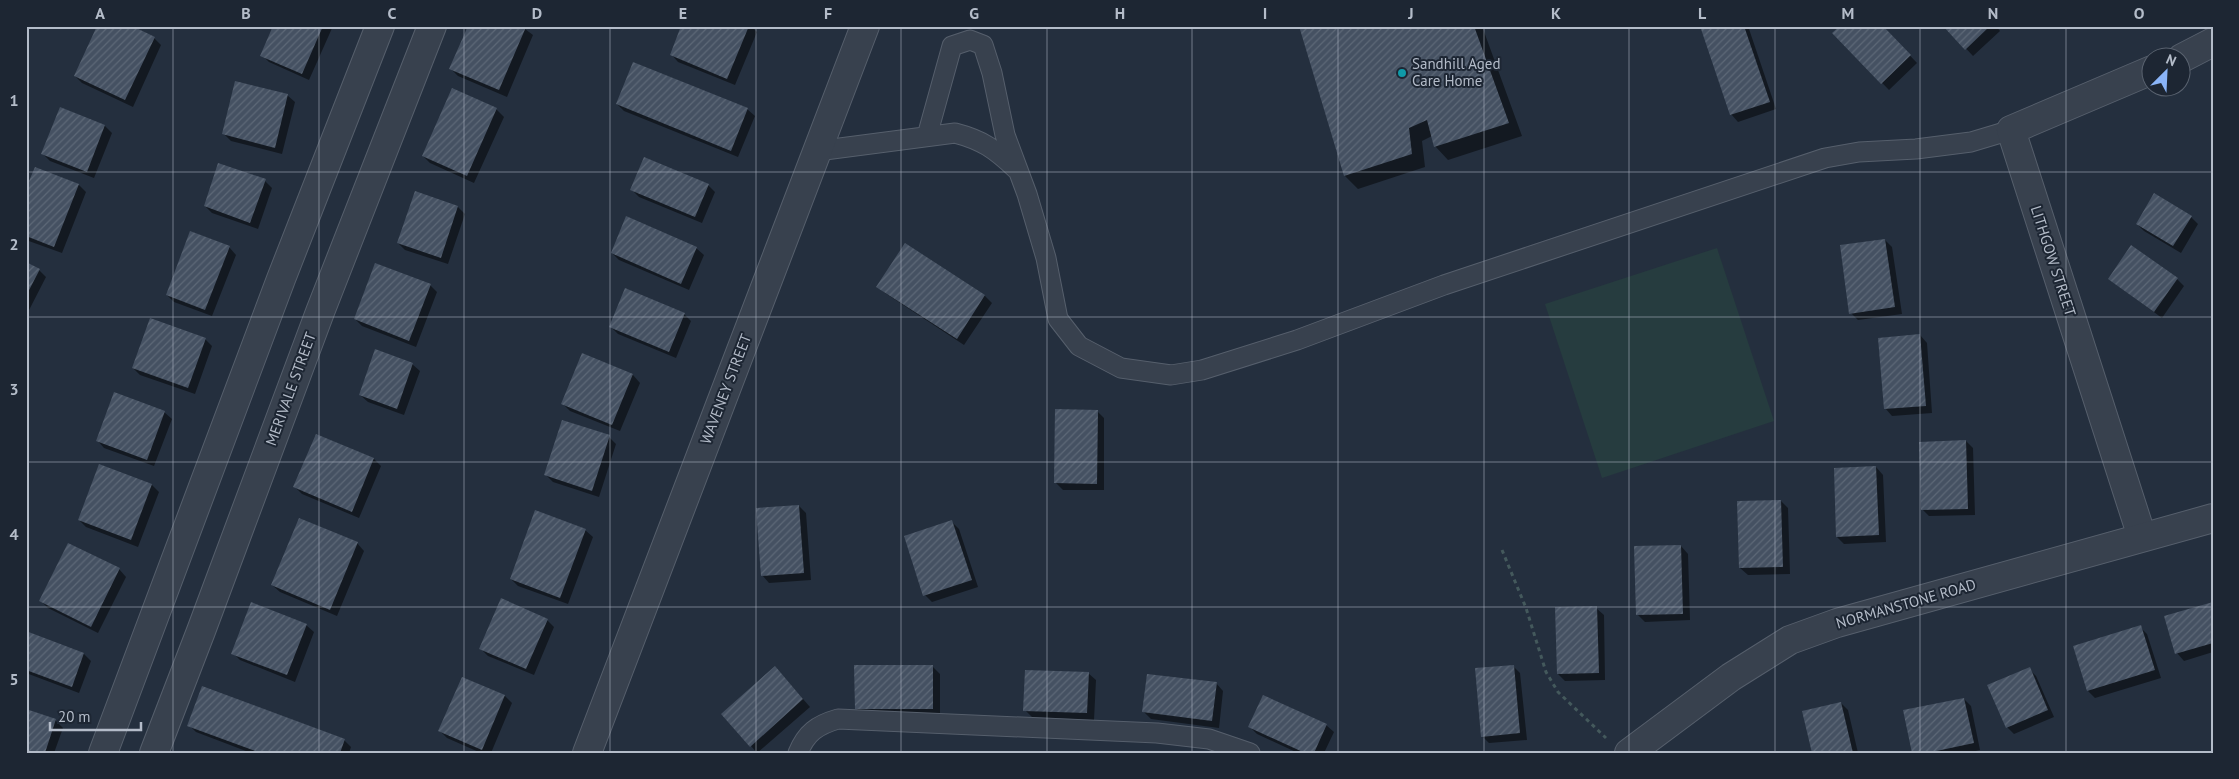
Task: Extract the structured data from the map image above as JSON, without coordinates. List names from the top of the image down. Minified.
{"streets":{"street":["LITHGOW STREET","MERIVALE STREET","WAVENEY STREET","NORMANSTONE ROAD"]},"crossings":[["LITHGOW STREET","NORMANSTONE ROAD"]],"places":["Sandhill Aged Care Home"],"scale_bar":"20 m","north":"top right","grid":{"columns":["A","B","C","D","E","F","G","H","I","J","K","L","M","N","O"],"rows":["1","2","3","4","5"]}}
